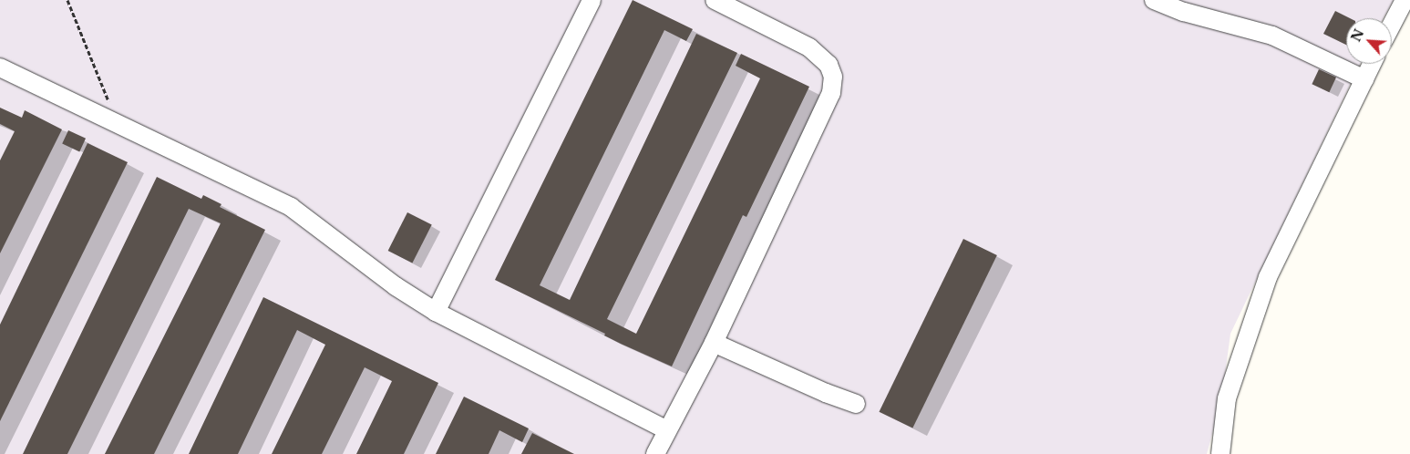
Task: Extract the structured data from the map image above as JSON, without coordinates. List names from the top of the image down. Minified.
{"north":"top left"}
